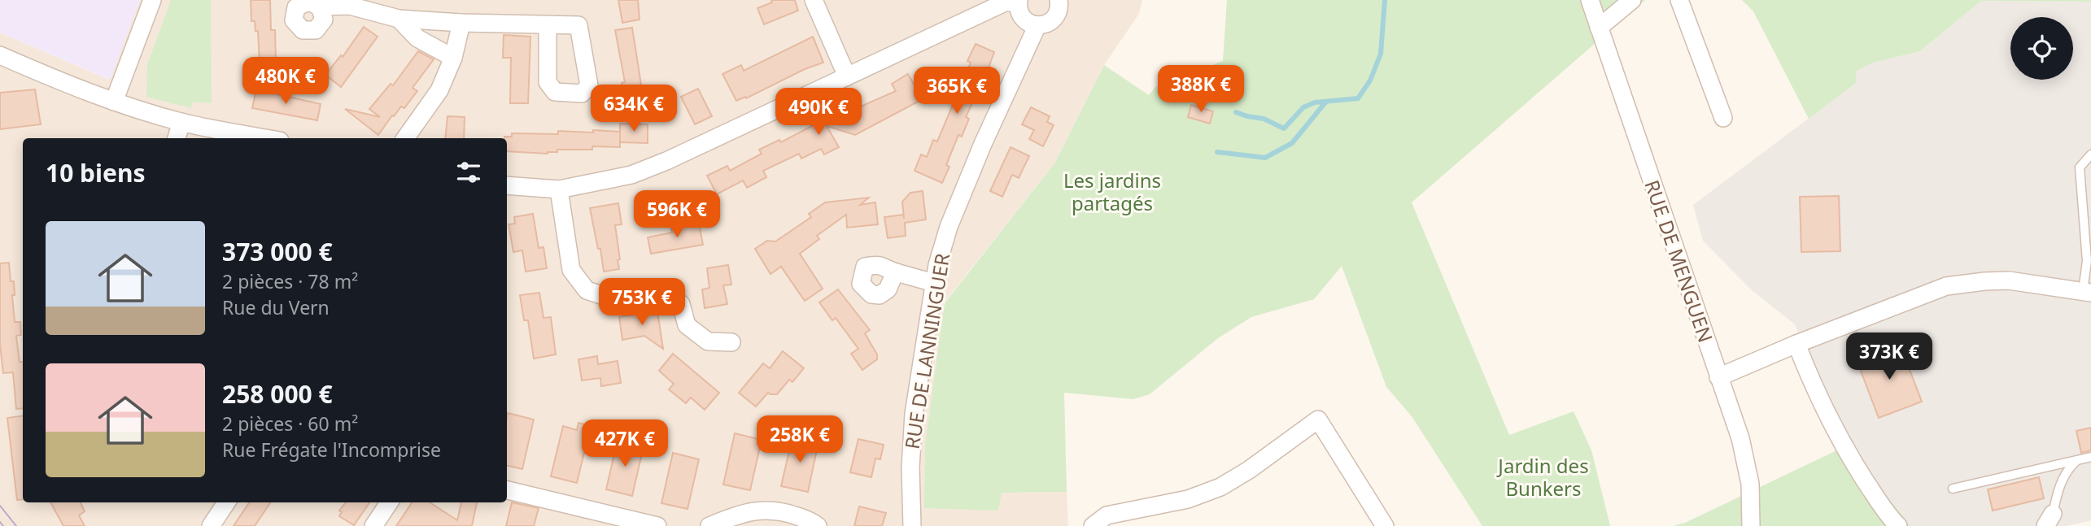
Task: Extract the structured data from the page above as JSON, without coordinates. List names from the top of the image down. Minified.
{"streets":{"street":["RUE DE MENGUEN","RUE DE LANNINGUER"]},"parks":["Les jardins partagés","Jardin des Bunkers"],"page":{"price":["480K €","388K €","365K €","634K €","490K €","596K €","753K €","373K €","258K €","427K €"],"heading":"10 biens","list":[{"name":"373 000 €","note":"2 pièces · 78 m² · Rue du Vern"},{"name":"258 000 €","note":"2 pièces · 60 m² · Rue Frégate l'Incomprise"}]}}
